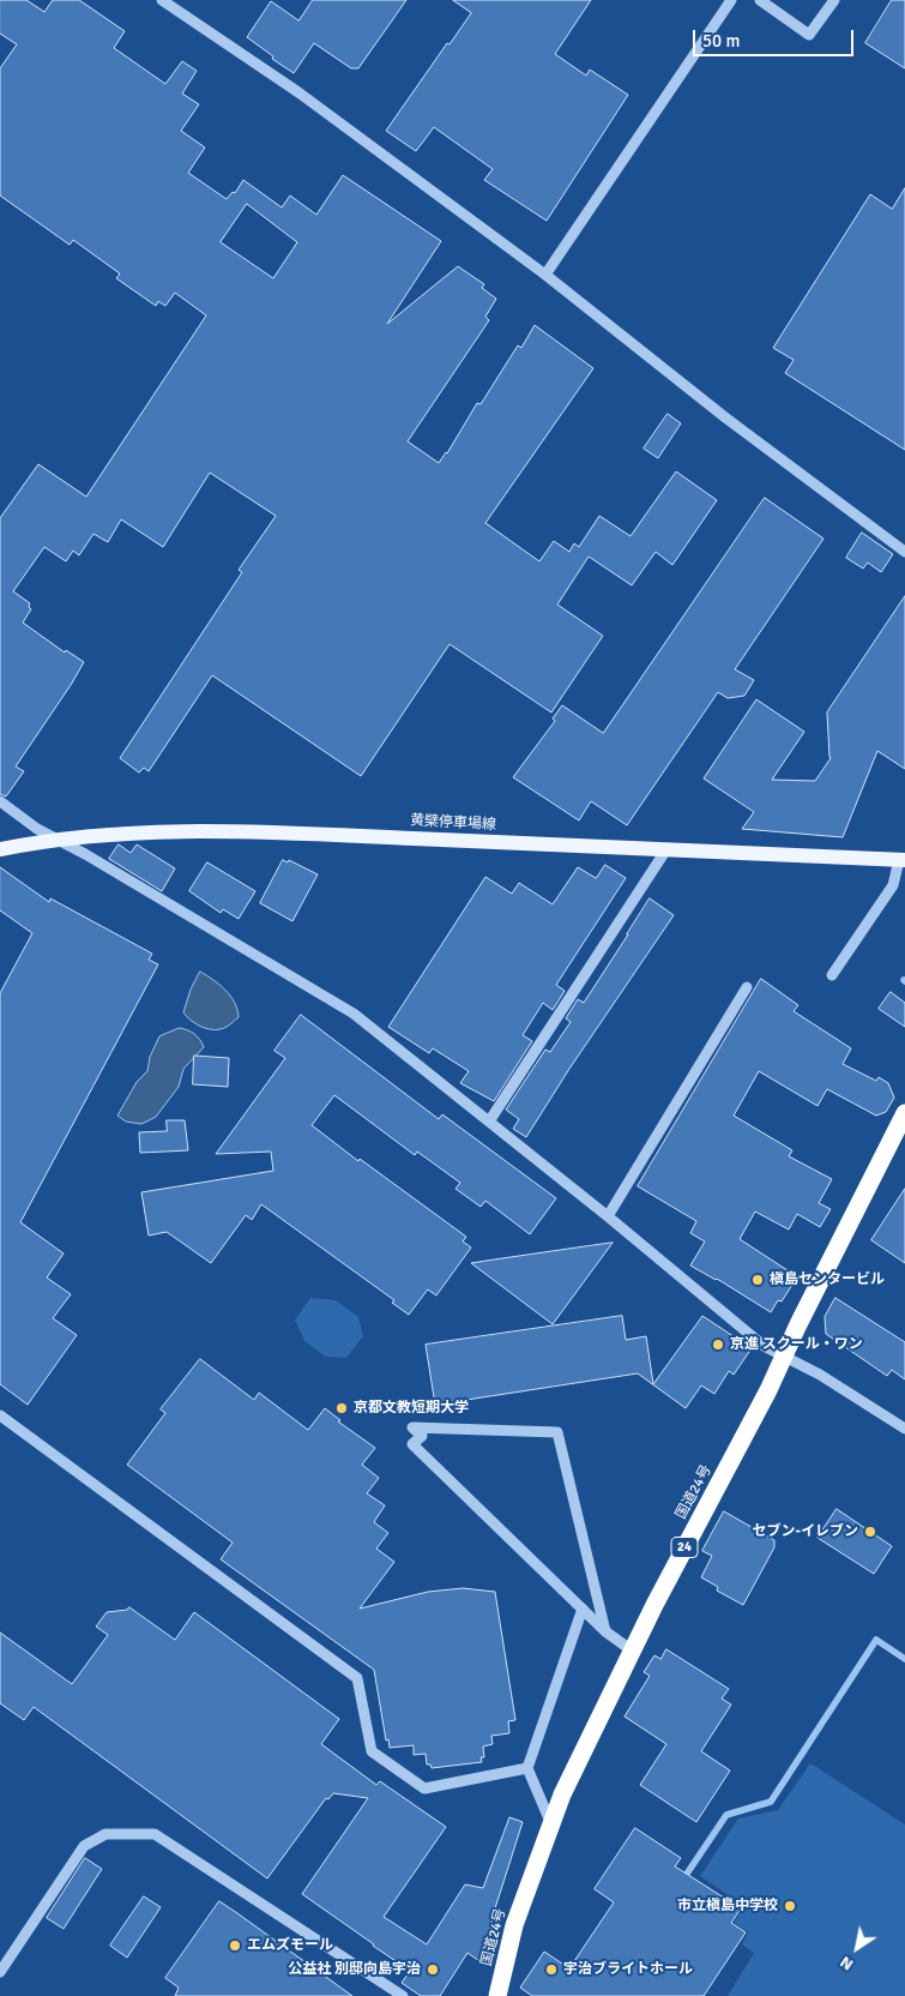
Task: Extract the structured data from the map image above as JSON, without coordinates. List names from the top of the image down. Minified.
{"streets":{"highway":["国道24号","24"],"main road":["黄檗停車場線"]},"places":["槇島センタービル","京進 スクール・ワン","京都文教短期大学","セブン-イレブン","市立槇島中学校","エムズモール","公益社 別邸向島宇治","宇治ブライトホール"],"scale_bar":"50 m","north":"bottom left"}
